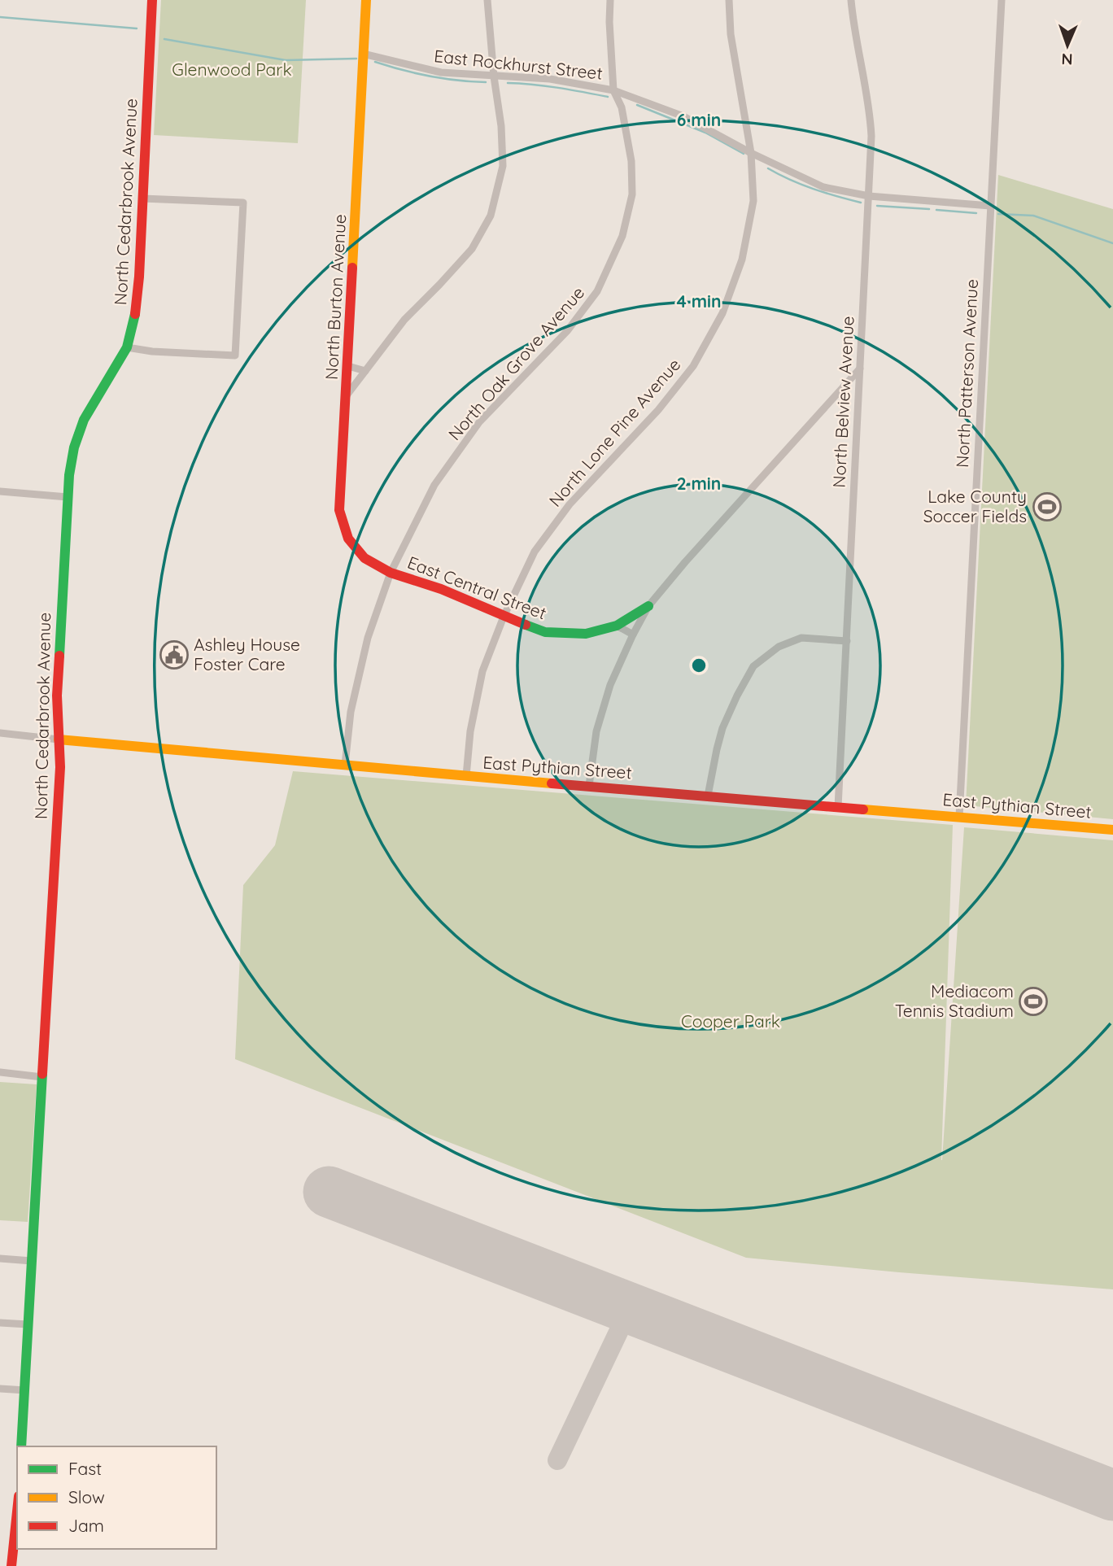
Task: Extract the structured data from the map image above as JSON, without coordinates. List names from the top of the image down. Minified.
{"streets":{"street":["East Rockhurst Street","North Cedarbrook Avenue","North Burton Avenue","North Oak Grove Avenue","North Patterson Avenue","North Belview Avenue","North Lone Pine Avenue","East Central Street","East Pythian Street"]},"crossings":[["East Rockhurst Street","North Burton Avenue"],["East Rockhurst Street","North Oak Grove Avenue"],["East Rockhurst Street","North Patterson Avenue"],["East Rockhurst Street","North Belview Avenue"],["East Rockhurst Street","North Lone Pine Avenue"],["North Cedarbrook Avenue","East Pythian Street"],["North Burton Avenue","North Oak Grove Avenue"],["North Burton Avenue","East Central Street"],["North Oak Grove Avenue","East Central Street"],["North Oak Grove Avenue","East Pythian Street"],["North Patterson Avenue","East Pythian Street"],["North Belview Avenue","East Pythian Street"],["North Lone Pine Avenue","East Central Street"],["North Lone Pine Avenue","East Pythian Street"]],"parks":["Glenwood Park","Cooper Park"],"places":{"sports":["Lake County Soccer Fields","Mediacom Tennis Stadium"],"public building":["Ashley House Foster Care"]},"legend":["Fast","Slow","Jam"],"north":"bottom","rings":["6 min","4 min","2 min"]}
